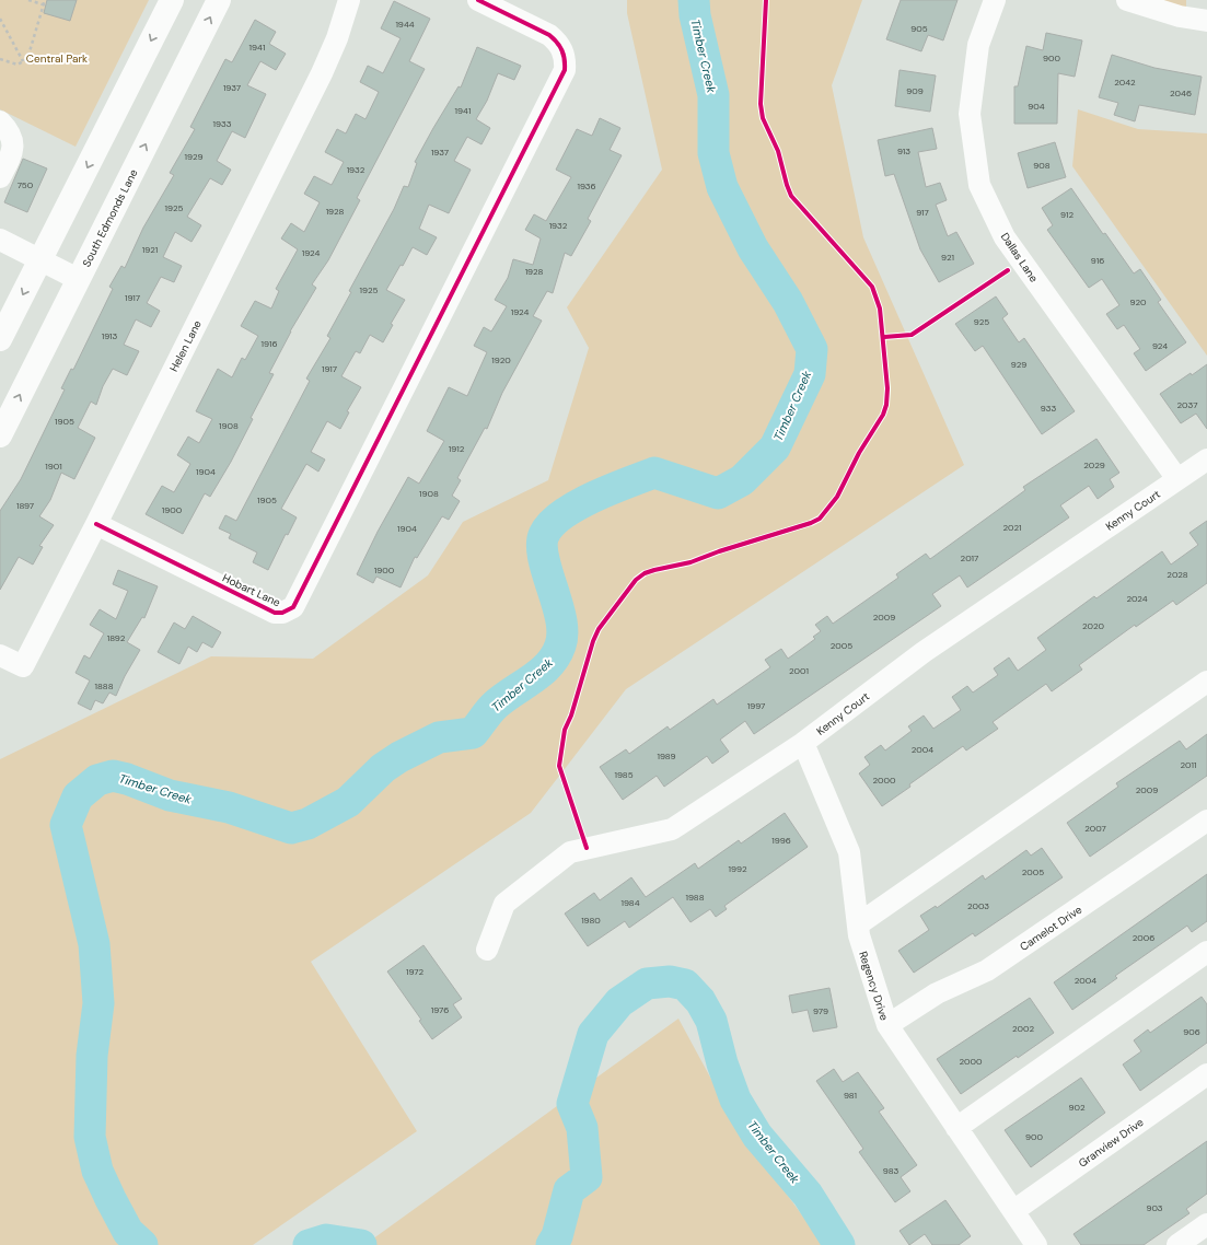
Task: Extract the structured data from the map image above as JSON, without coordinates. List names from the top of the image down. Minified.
{"streets":{"main road":["South Edmonds Lane"],"street":["Dallas Lane","Helen Lane","Kenny Court","Hobart Lane","Camelot Drive","Regency Drive","Granview Drive"]},"crossings":[["Dallas Lane","Kenny Court"],["Helen Lane","Hobart Lane"],["Kenny Court","Regency Drive"],["Camelot Drive","Regency Drive"],["Regency Drive","Granview Drive"]],"water":["Timber Creek"],"parks":["Central Park"],"house_numbers":["1944","905","1941","900","2042","1937","909","2046","904","1941","1933","913","1937","1929","908","1932","750","1936","1925","1928","917","912","1932","1921","1924","921","916","1928","1925","1917","920","1924","925","1913","1916","924","1920","929","1917","2037","933","1905","1908","1912","2029","1901","1904","1908","1905","1897","1900","2021","1904","2017","1900","2028","2024","2009","2020","1892","2005","2001","1888","1997","2004","1989","2011","1985","2000","2009","2007","1996","1992","2005","1988","1984","2003","1980","2006","1972","2004","1976","979","2002","906","2000","981","902","900","983","903"]}
